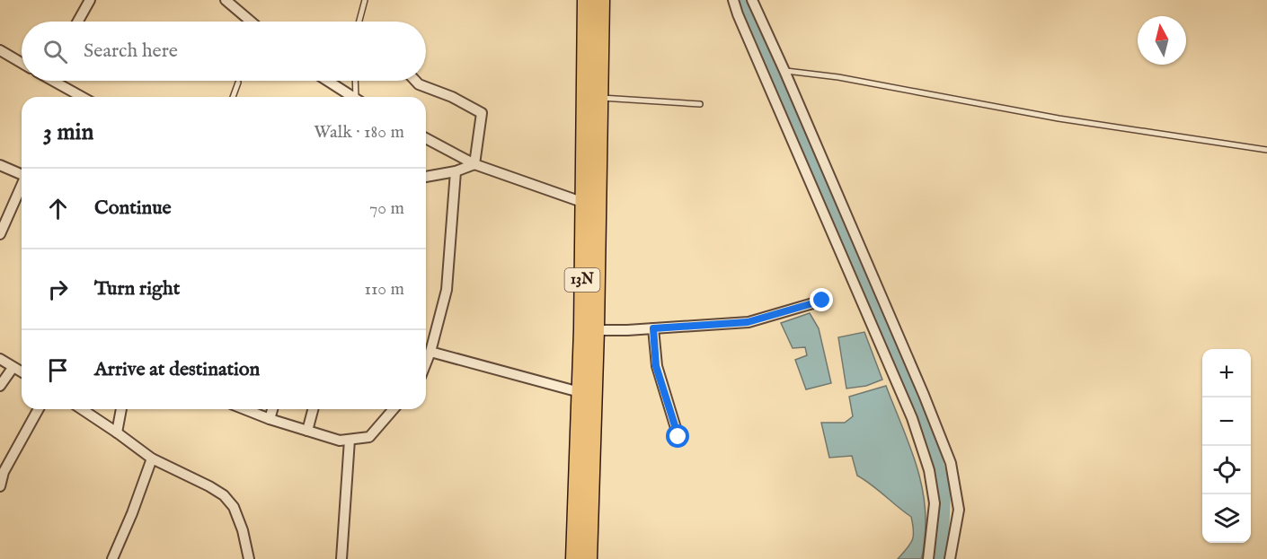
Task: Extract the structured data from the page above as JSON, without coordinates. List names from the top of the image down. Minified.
{"streets":{"highway":["13N"]},"north":"top","page":{"search":"Search here","heading":["3 min","Walk · 180 m"],"list":[["Continue","70 m"],["Turn right","110 m"],"Arrive at destination"],"map_buttons":["+","−"]}}
